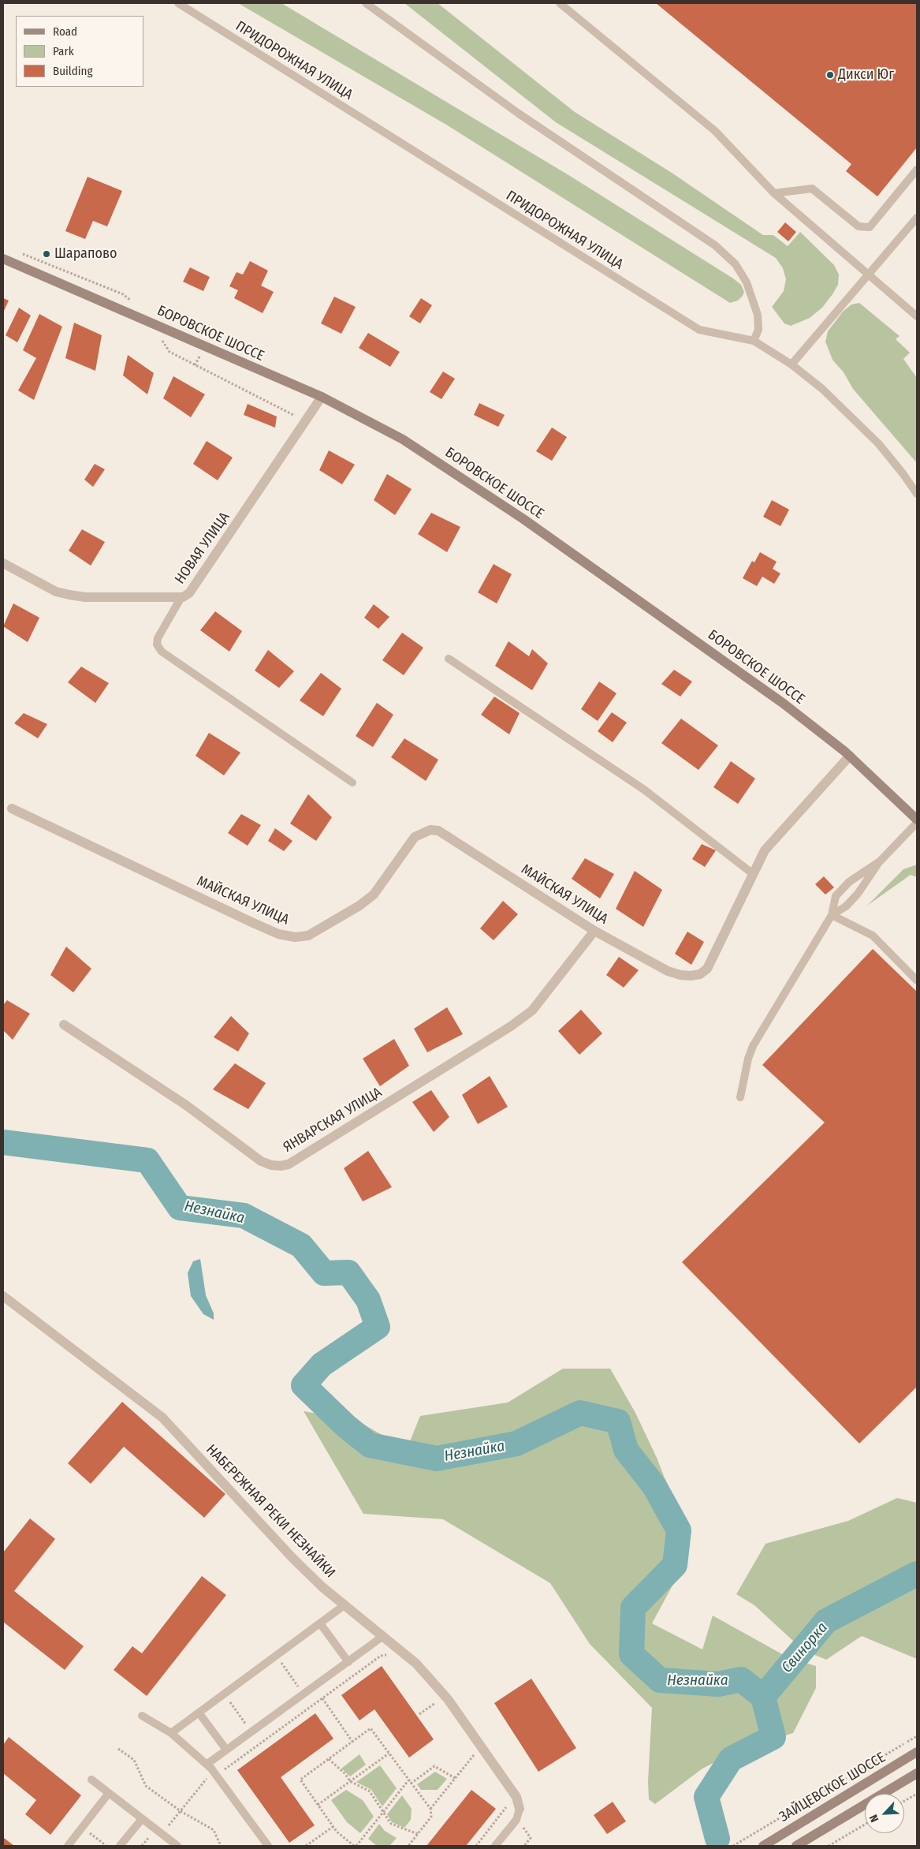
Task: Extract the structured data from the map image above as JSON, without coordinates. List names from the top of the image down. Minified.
{"streets":{"main road":["БОРОВСКОЕ ШОССЕ","ЗАЙЦЕВСКОЕ ШОССЕ"],"street":["НОВАЯ УЛИЦА","МАЙСКАЯ УЛИЦА","ЯНВАРСКАЯ УЛИЦА","НАБЕРЕЖНАЯ РЕКИ НЕЗНАЙКИ"],"lane":["ПРИДОРОЖНАЯ УЛИЦА"]},"crossings":[["БОРОВСКОЕ ШОССЕ","НОВАЯ УЛИЦА"],["МАЙСКАЯ УЛИЦА","ЯНВАРСКАЯ УЛИЦА"]],"water":["Незнайка","Свинорка"],"places":["Дикси Юг","Шарапово"],"legend":["Road","Park","Building"],"north":"bottom left"}
